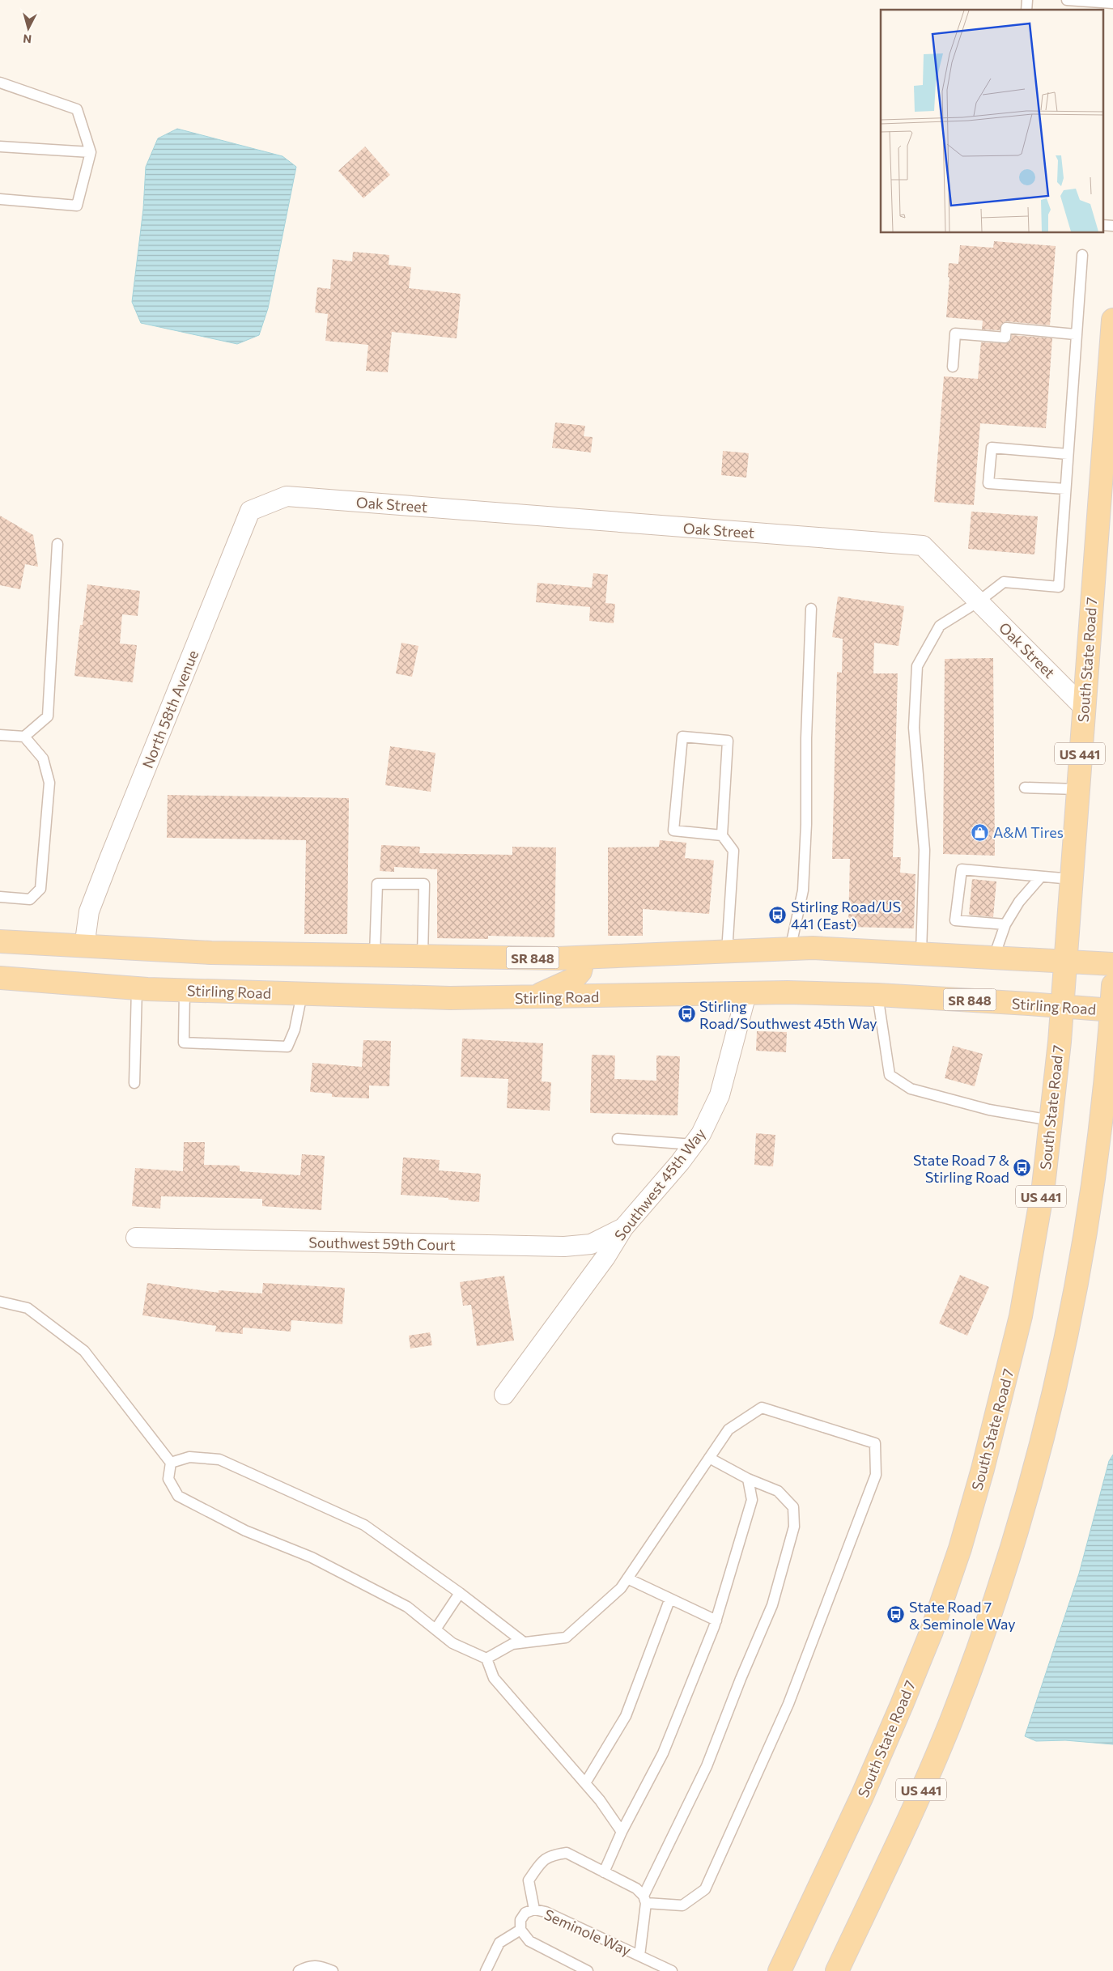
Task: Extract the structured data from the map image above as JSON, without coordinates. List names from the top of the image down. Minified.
{"streets":{"main road":["South State Road 7","US 441","SR 848","Stirling Road"],"street":["Oak Street","North 58th Avenue","Southwest 45th Way","Southwest 59th Court"],"lane":["Seminole Way"]},"crossings":[["Oak Street","South State Road 7"],["Oak Street","North 58th Avenue"],["South State Road 7","SR 848"],["South State Road 7","Stirling Road"],["North 58th Avenue","SR 848"],["US 441","Stirling Road"],["Stirling Road","Southwest 45th Way"],["Southwest 45th Way","Southwest 59th Court"]],"places":{"shop":["A&M Tires"],"bus stop":["Stirling Road/US 441 (East)","Stirling Road/Southwest 45th Way","State Road 7 & Stirling Road","State Road 7 & Seminole Way"]},"north":"bottom"}
